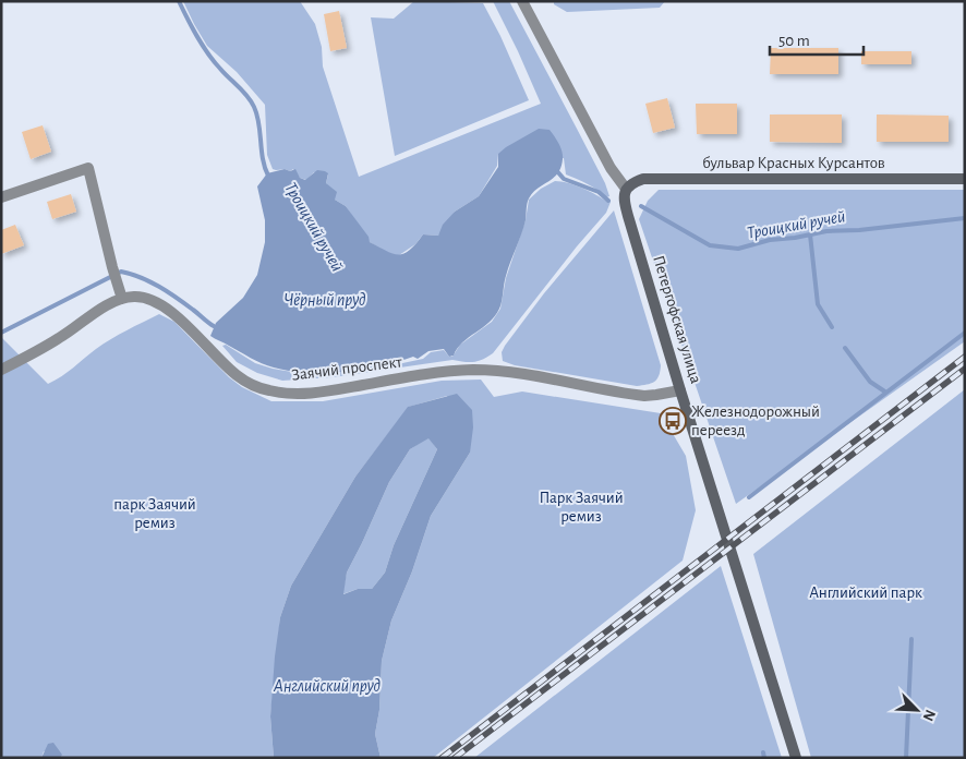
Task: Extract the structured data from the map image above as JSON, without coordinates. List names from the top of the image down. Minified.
{"streets":{"main road":["бульвар Красных Курсантов","Петергофская улица"],"street":["Заячий проспект"]},"crossings":[["бульвар Красных Курсантов","Петергофская улица"],["Петергофская улица","Заячий проспект"]],"water":["Троицкий ручей","Чёрный пруд","Английский пруд"],"parks":["Парк Заячий ремиз","парк Заячий ремиз","Английский парк"],"places":{"bus stop":["Железнодорожный переезд"]},"scale_bar":"50 m","north":"bottom right"}
